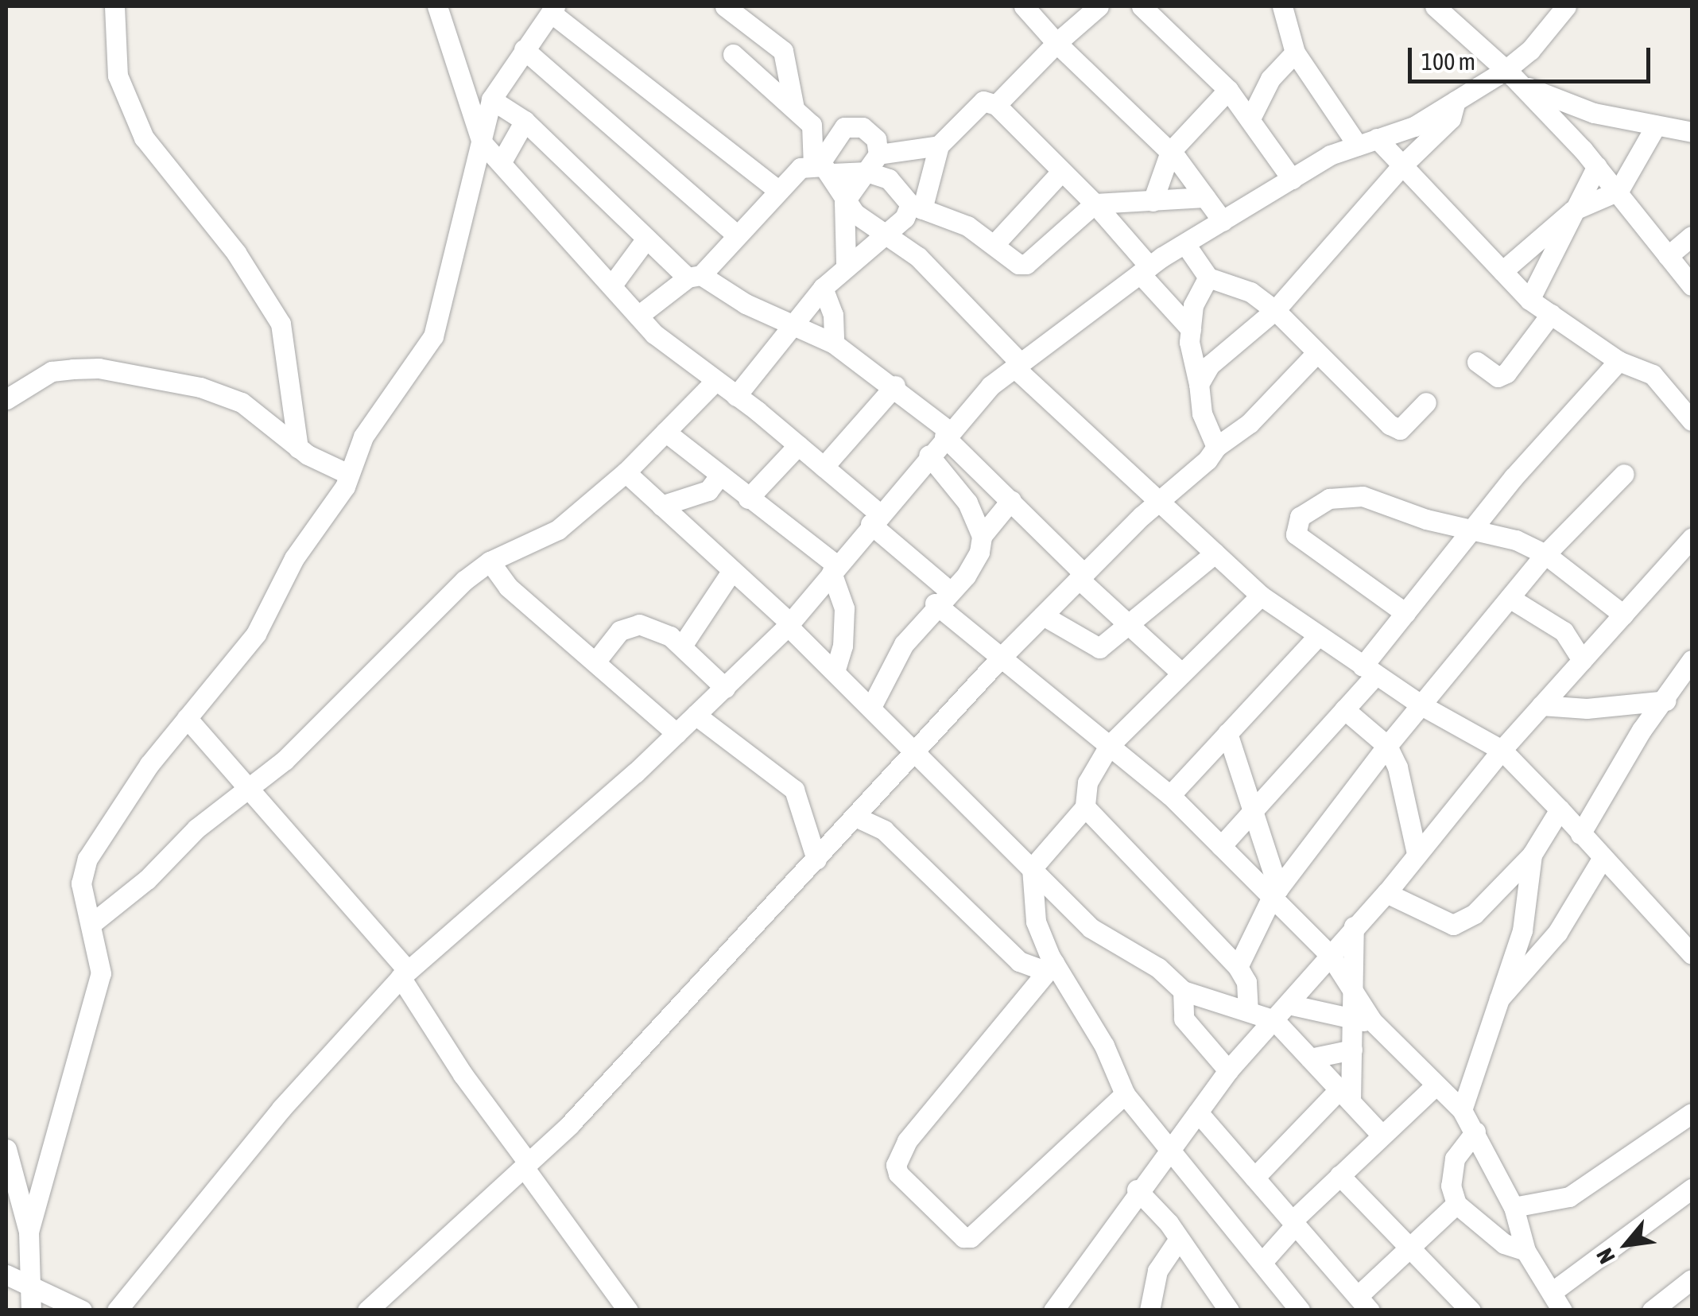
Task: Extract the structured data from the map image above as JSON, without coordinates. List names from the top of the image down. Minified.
{"scale_bar":"100 m","north":"bottom left"}
